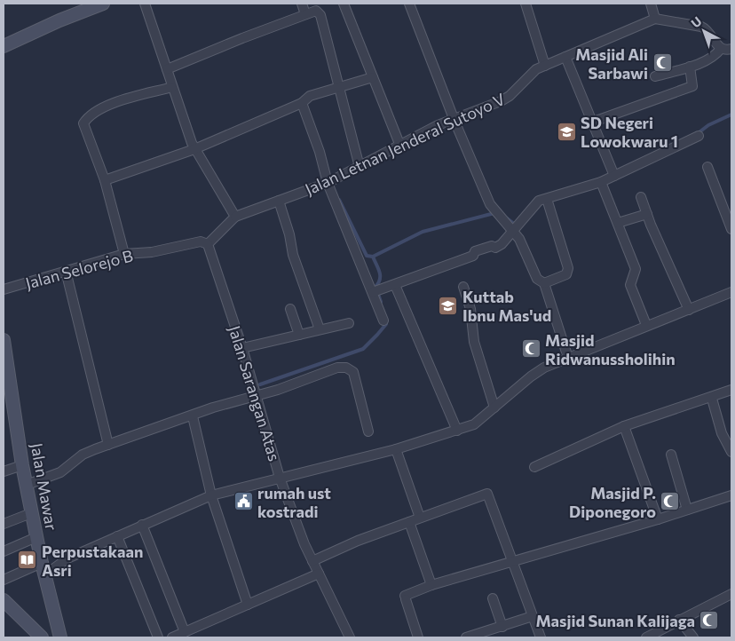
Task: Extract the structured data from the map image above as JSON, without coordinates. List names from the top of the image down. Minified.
{"streets":{"street":["Jalan Letnan Jenderal Sutoyo V","Jalan Selorejo B","Jalan Sarangan Atas","Jalan Mawar"]},"crossings":[["Jalan Selorejo B","Jalan Sarangan Atas"]],"places":{"mosque":["Masjid Ali Sarbawi","Masjid Ridwanussholihin","Masjid P. Diponegoro","Masjid Sunan Kalijaga"],"school or university":["SD Negeri Lowokwaru 1","Kuttab Ibnu Mas'ud"],"public building":["rumah ust kostradi"],"library":["Perpustakaan Asri"]},"north":"top left"}
